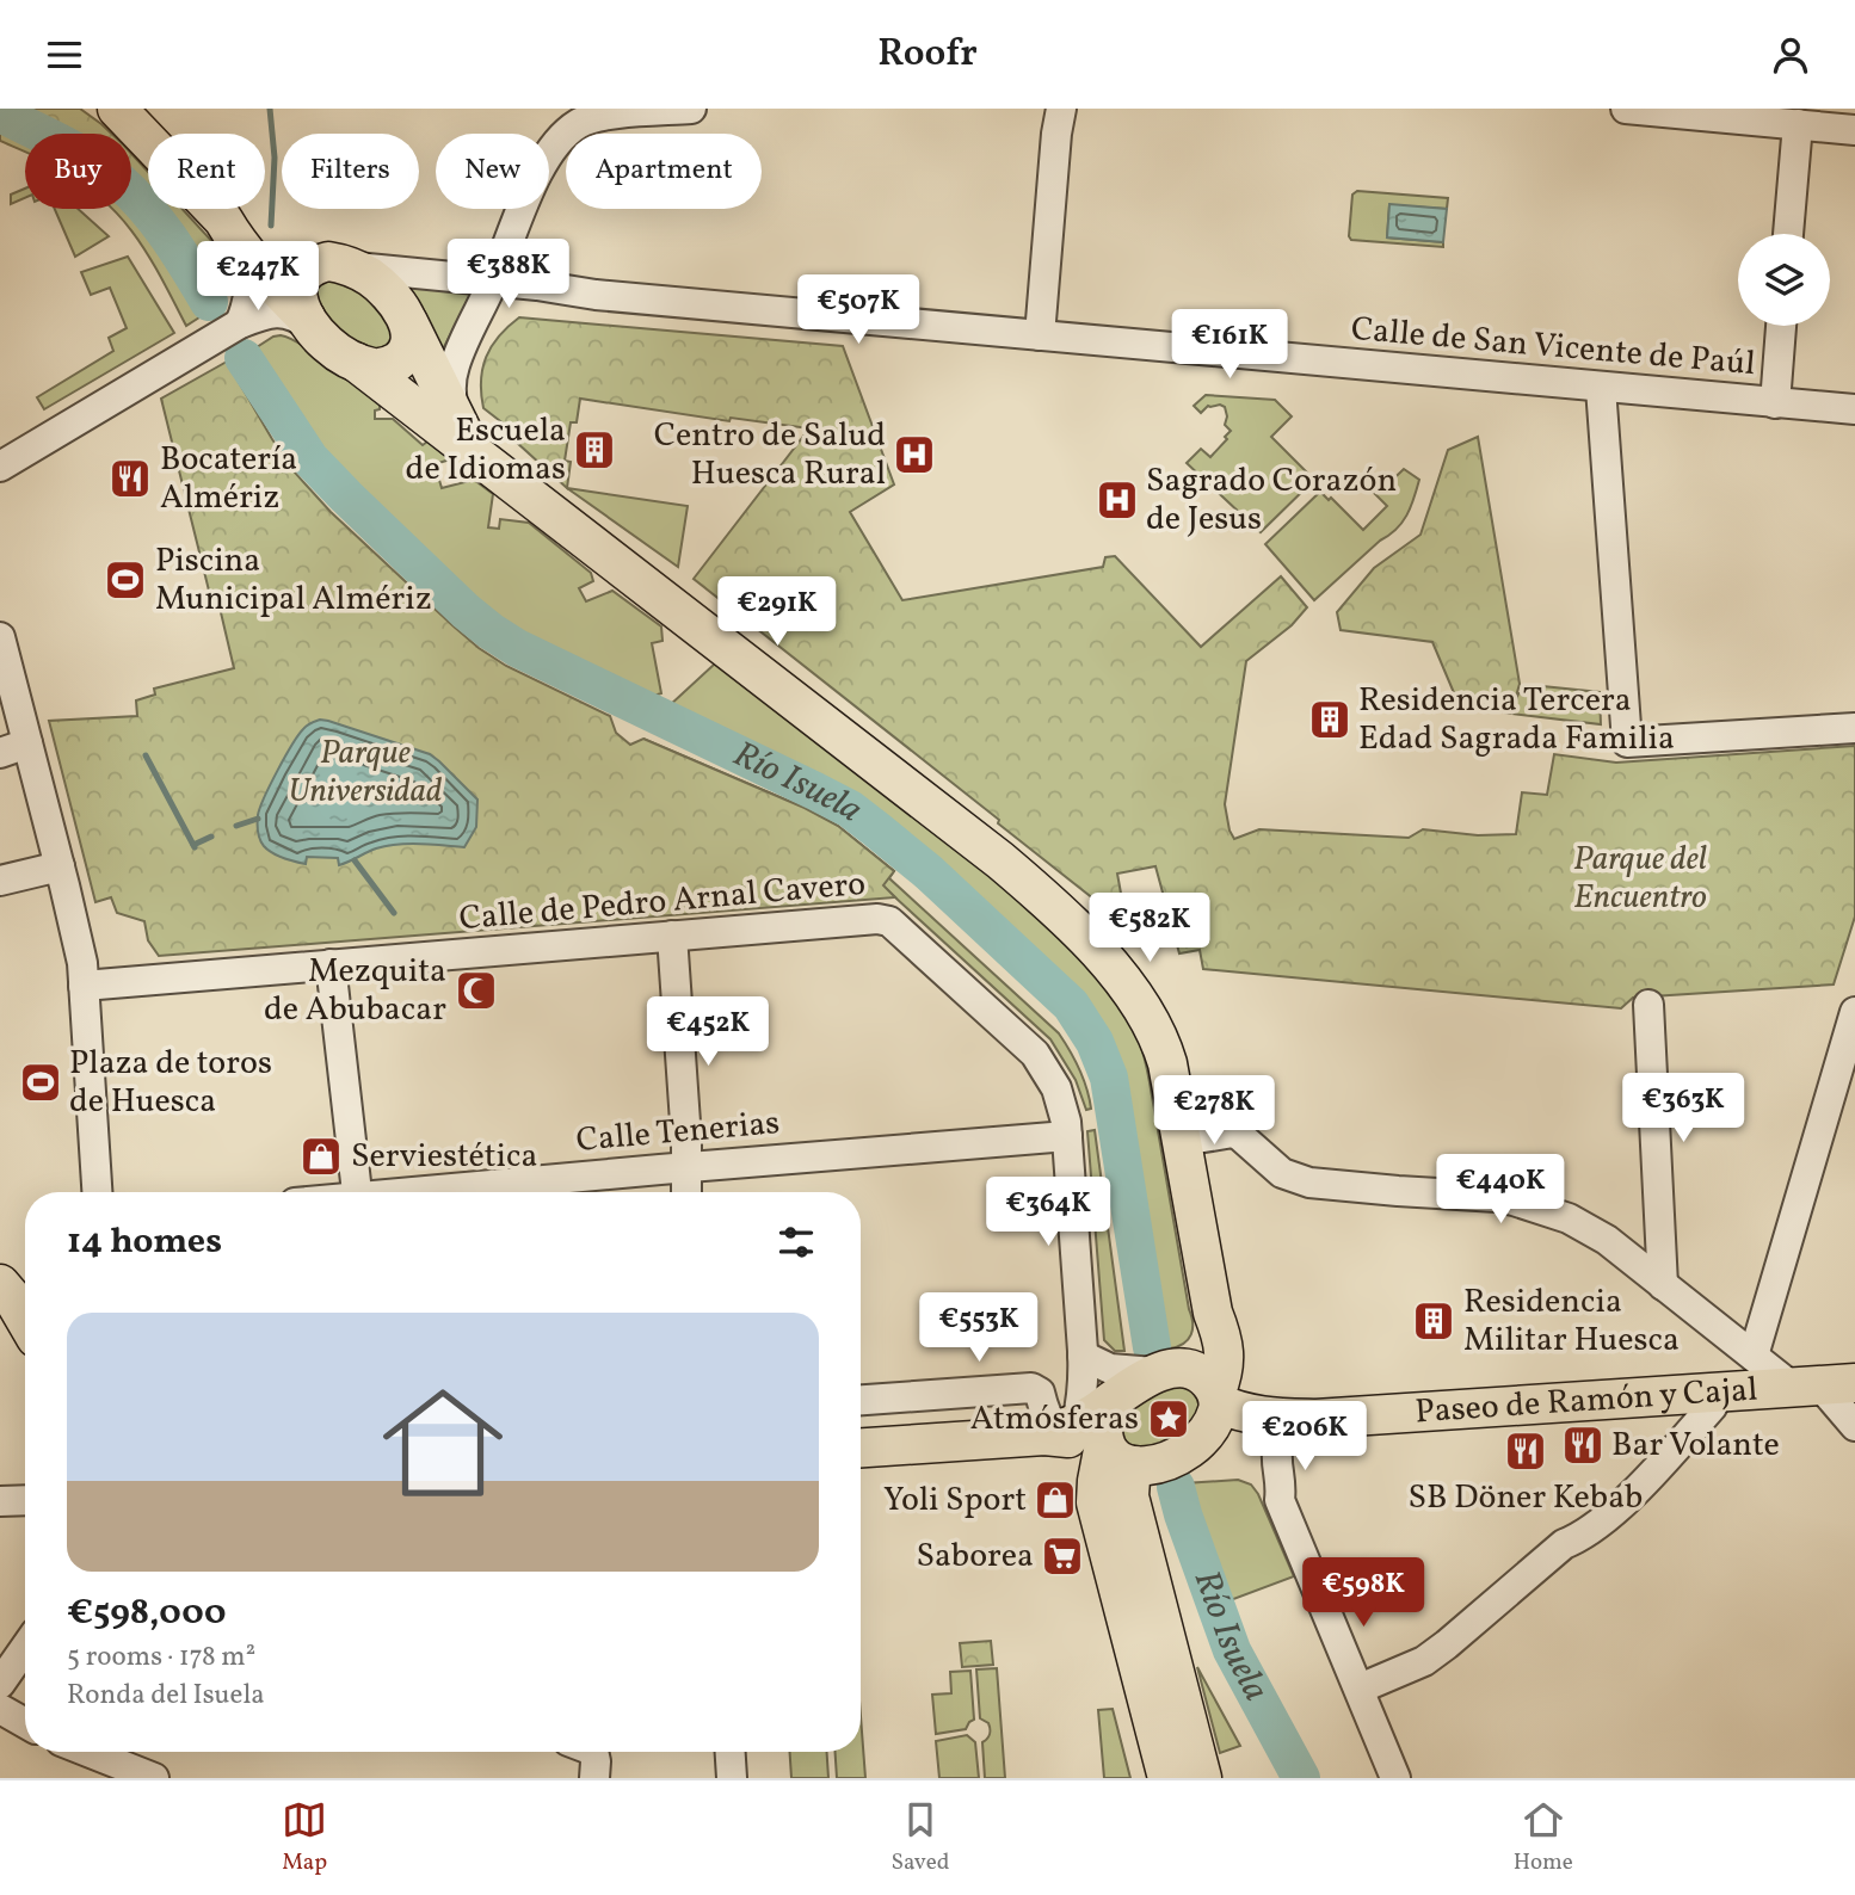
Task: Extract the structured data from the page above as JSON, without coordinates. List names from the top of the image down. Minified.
{"streets":{"main road":["Paseo de Ramón y Cajal"],"street":["Calle de San Vicente de Paúl","Calle de Pedro Arnal Cavero","Calle Tenerias"]},"crossings":[["Calle de Pedro Arnal Cavero","Calle Tenerias"],["Calle de Pedro Arnal Cavero","Paseo de Ramón y Cajal"]],"water":["Río Isuela"],"parks":["Parque Universidad","Parque del Encuentro"],"places":{"building":["Escuela de Idiomas","Residencia Tercera Edad Sagrada Familia","Residencia Militar Huesca"],"hospital":["Centro de Salud Huesca Rural","Sagrado Corazón de Jesus"],"restaurant":["Bocatería Almériz","Bar Volante","SB Döner Kebab"],"sports":["Piscina Municipal Almériz","Plaza de toros de Huesca"],"mosque":["Mezquita de Abubacar"],"shop":["Serviestética","Yoli Sport"],"place":["Atmósferas"],"supermarket":["Saborea"]},"page":{"header":"Roofr","chip":["Buy","Rent","Filters","New","Apartment"],"price":["€388K","€247K","€507K","€161K","€291K","€582K","€452K","€363K","€278K","€440K","€364K","€553K","€206K","€598K"],"heading":"14 homes","list":[{"name":"€598,000","note":"5 rooms · 178 m² · Ronda del Isuela"}],"tabs":["Map","Saved","Home"]}}
